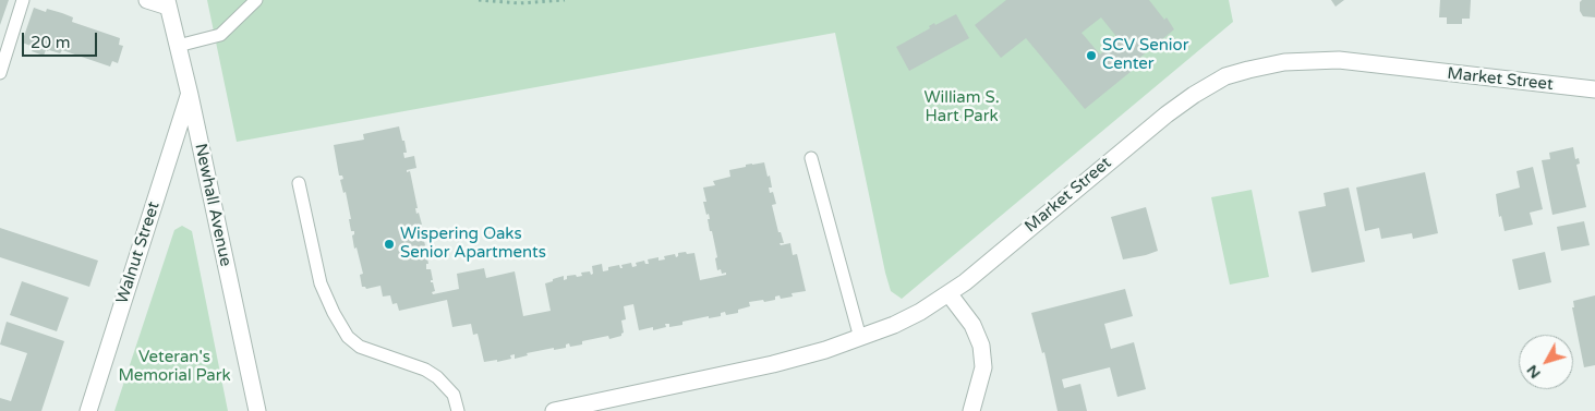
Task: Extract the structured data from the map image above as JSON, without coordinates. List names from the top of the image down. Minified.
{"streets":{"street":["Market Street","Newhall Avenue","Walnut Street"]},"crossings":[["Newhall Avenue","Walnut Street"]],"parks":["William S. Hart Park","Veteran's Memorial Park"],"places":["SCV Senior Center","Wispering Oaks Senior Apartments"],"scale_bar":"20 m","north":"bottom left"}
